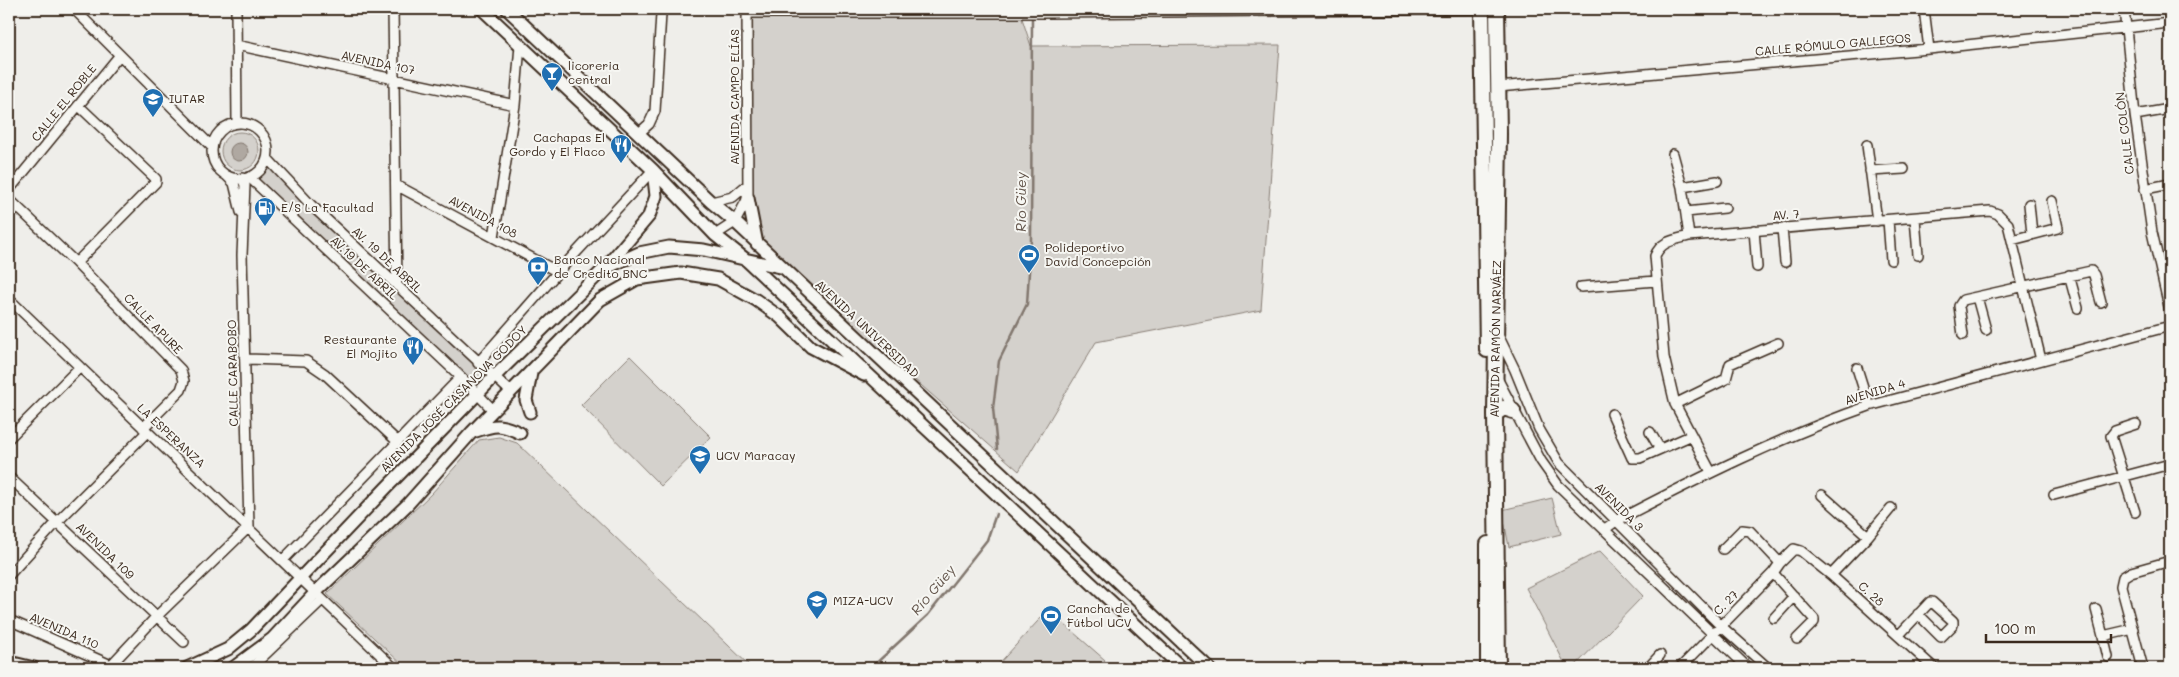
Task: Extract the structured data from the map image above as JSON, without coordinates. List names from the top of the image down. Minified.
{"streets":{"main road":["AVENIDA RAMÓN NARVÁEZ"],"street":["CALLE RÓMULO GALLEGOS","AVENIDA 107","AVENIDA CAMPO ELÍAS","CALLE EL ROBLE","CALLE COLÓN","AV. 7","AVENIDA 108","AV. 19 DE ABRIL","AV.19 DE ABRIL","CALLE APURE","AVENIDA UNIVERSIDAD","CALLE CARABOBO","AVENIDA 4","AVENIDA JOSÉ CASANOVA GODOY","LA ESPERANZA","AVENIDA 3","AVENIDA 109","C. 28","C. 27","AVENIDA 110"]},"crossings":[["CALLE RÓMULO GALLEGOS","CALLE COLÓN"],["CALLE RÓMULO GALLEGOS","AVENIDA RAMÓN NARVÁEZ"],["AV. 7","AVENIDA 4"],["AV. 19 DE ABRIL","AV.19 DE ABRIL"],["AV. 19 DE ABRIL","AVENIDA JOSÉ CASANOVA GODOY"],["AV.19 DE ABRIL","AVENIDA JOSÉ CASANOVA GODOY"],["CALLE APURE","LA ESPERANZA"],["CALLE APURE","AVENIDA 109"],["AVENIDA UNIVERSIDAD","AVENIDA JOSÉ CASANOVA GODOY"],["AVENIDA RAMÓN NARVÁEZ","AVENIDA 3"],["CALLE CARABOBO","LA ESPERANZA"],["AVENIDA 4","AVENIDA 3"],["AVENIDA JOSÉ CASANOVA GODOY","LA ESPERANZA"],["AVENIDA 3","C. 27"],["AVENIDA 109","AVENIDA 110"],["C. 28","C. 27"]],"water":["Río Güey"],"places":{"bar":["licoreria central"],"school or university":["IUTAR","UCV Maracay","MIZA-UCV"],"restaurant":["Cachapas El Gordo y El Flaco","Restaurante El Mojito"],"fuel station":["E/S La Facultad"],"sports":["Polideportivo David Concepción","Cancha de Fútbol UCV"],"bank":["Banco Nacional de Credito BNC"]},"scale_bar":"100 m"}
